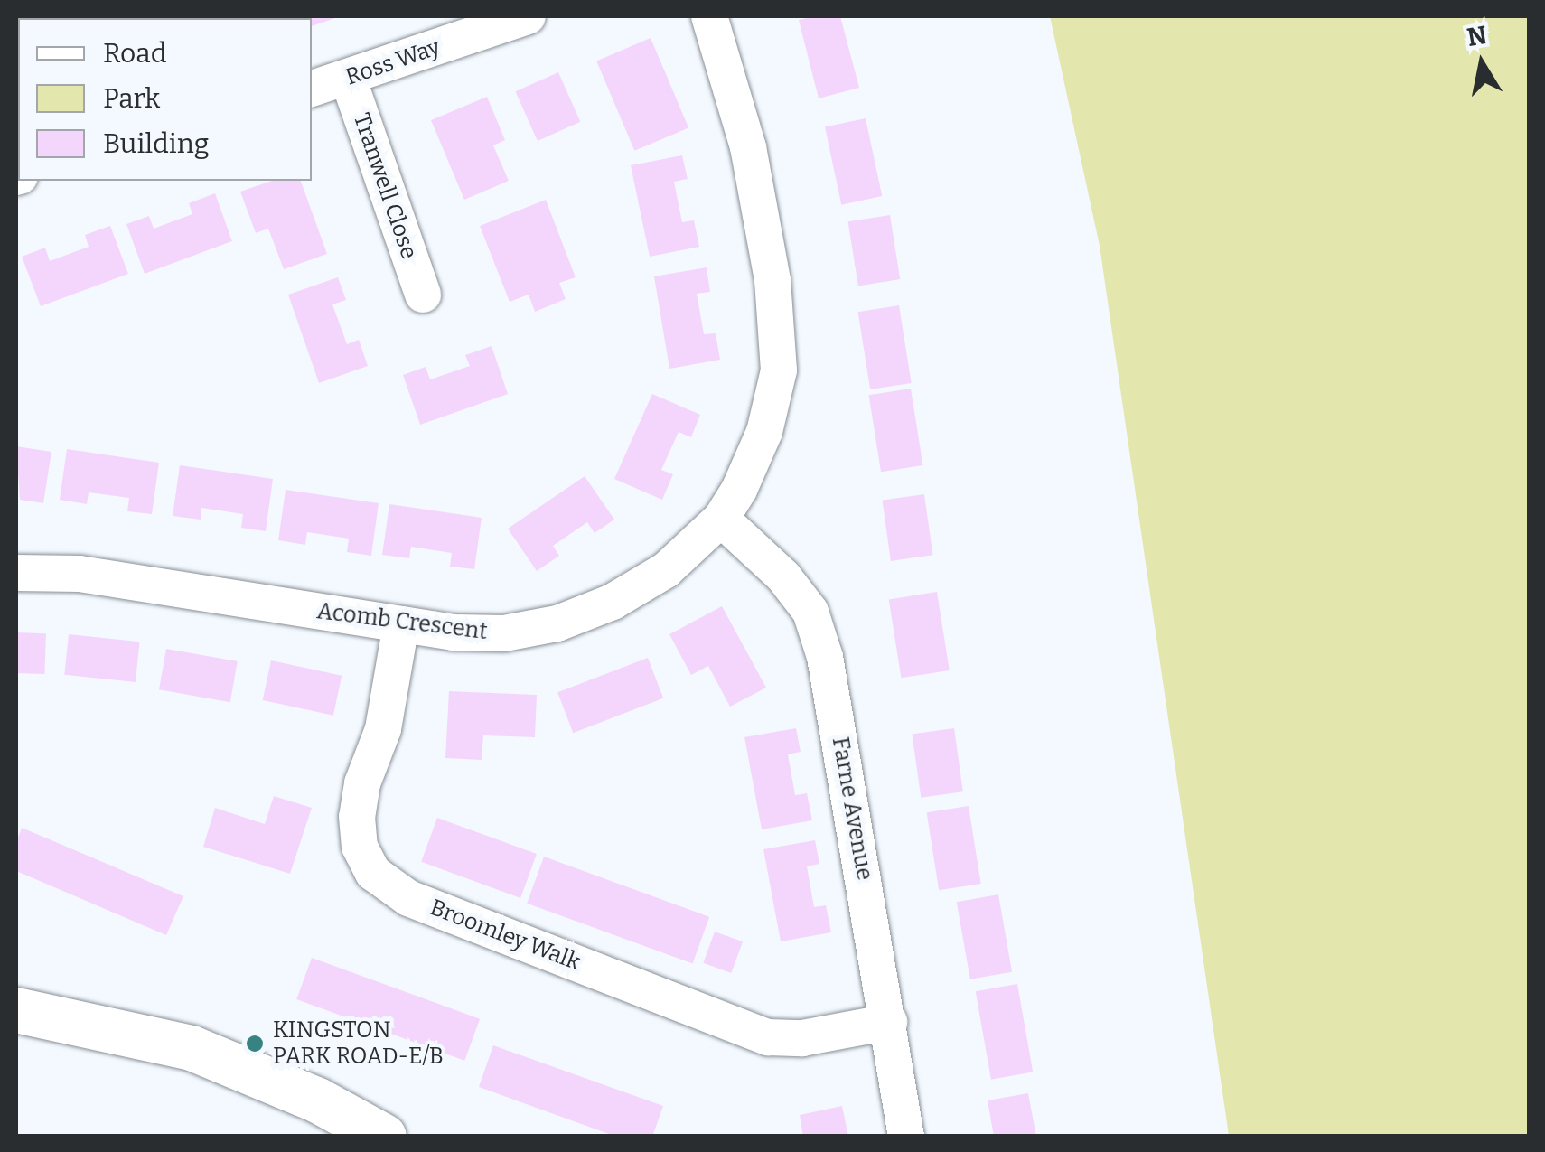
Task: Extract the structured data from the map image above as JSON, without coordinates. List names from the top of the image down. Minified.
{"streets":{"street":["Ross Way","Tranwell Close","Acomb Crescent","Farne Avenue","Broomley Walk"]},"crossings":[["Ross Way","Tranwell Close"],["Acomb Crescent","Farne Avenue"],["Acomb Crescent","Broomley Walk"],["Farne Avenue","Broomley Walk"]],"places":["KINGSTON PARK ROAD-E/B"],"legend":["Road","Park","Building"],"north":"top"}
